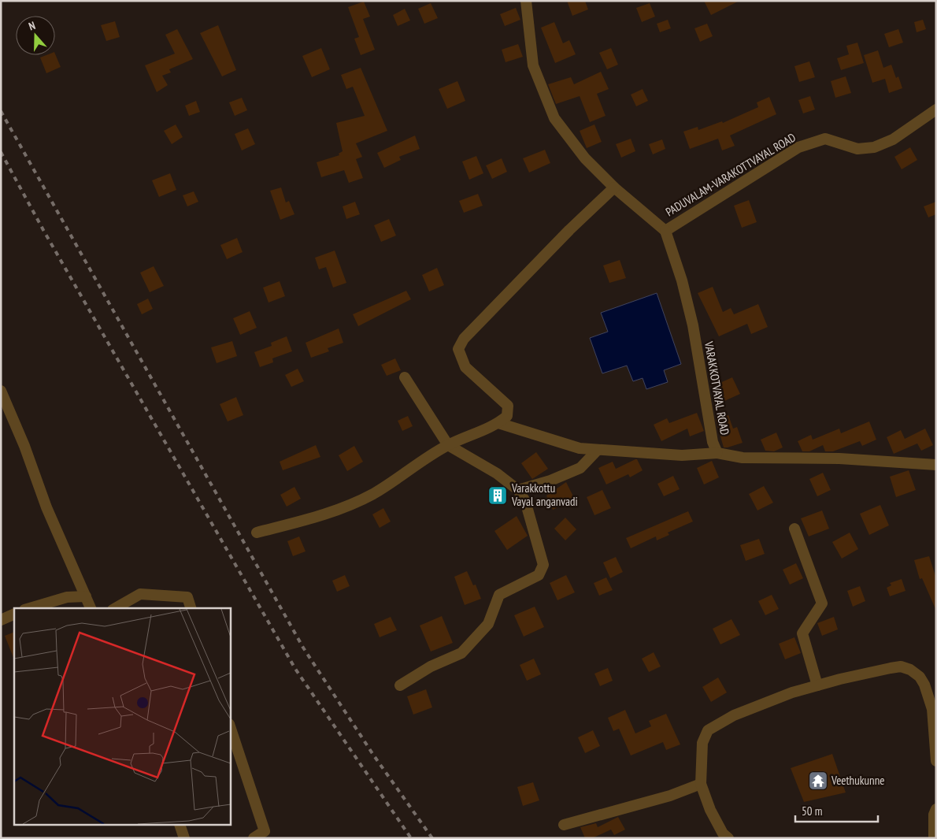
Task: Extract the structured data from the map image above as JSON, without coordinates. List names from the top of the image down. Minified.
{"streets":{"street":["PADUVALAM-VARAKOTTVAYAL ROAD","VARAKKOTVAYAL ROAD"]},"crossings":[["PADUVALAM-VARAKOTTVAYAL ROAD","VARAKKOTVAYAL ROAD"]],"places":{"building":["Varakkottu Vayal anganvadi"],"temple":["Veethukunne"]},"scale_bar":"50 m","north":"top"}
